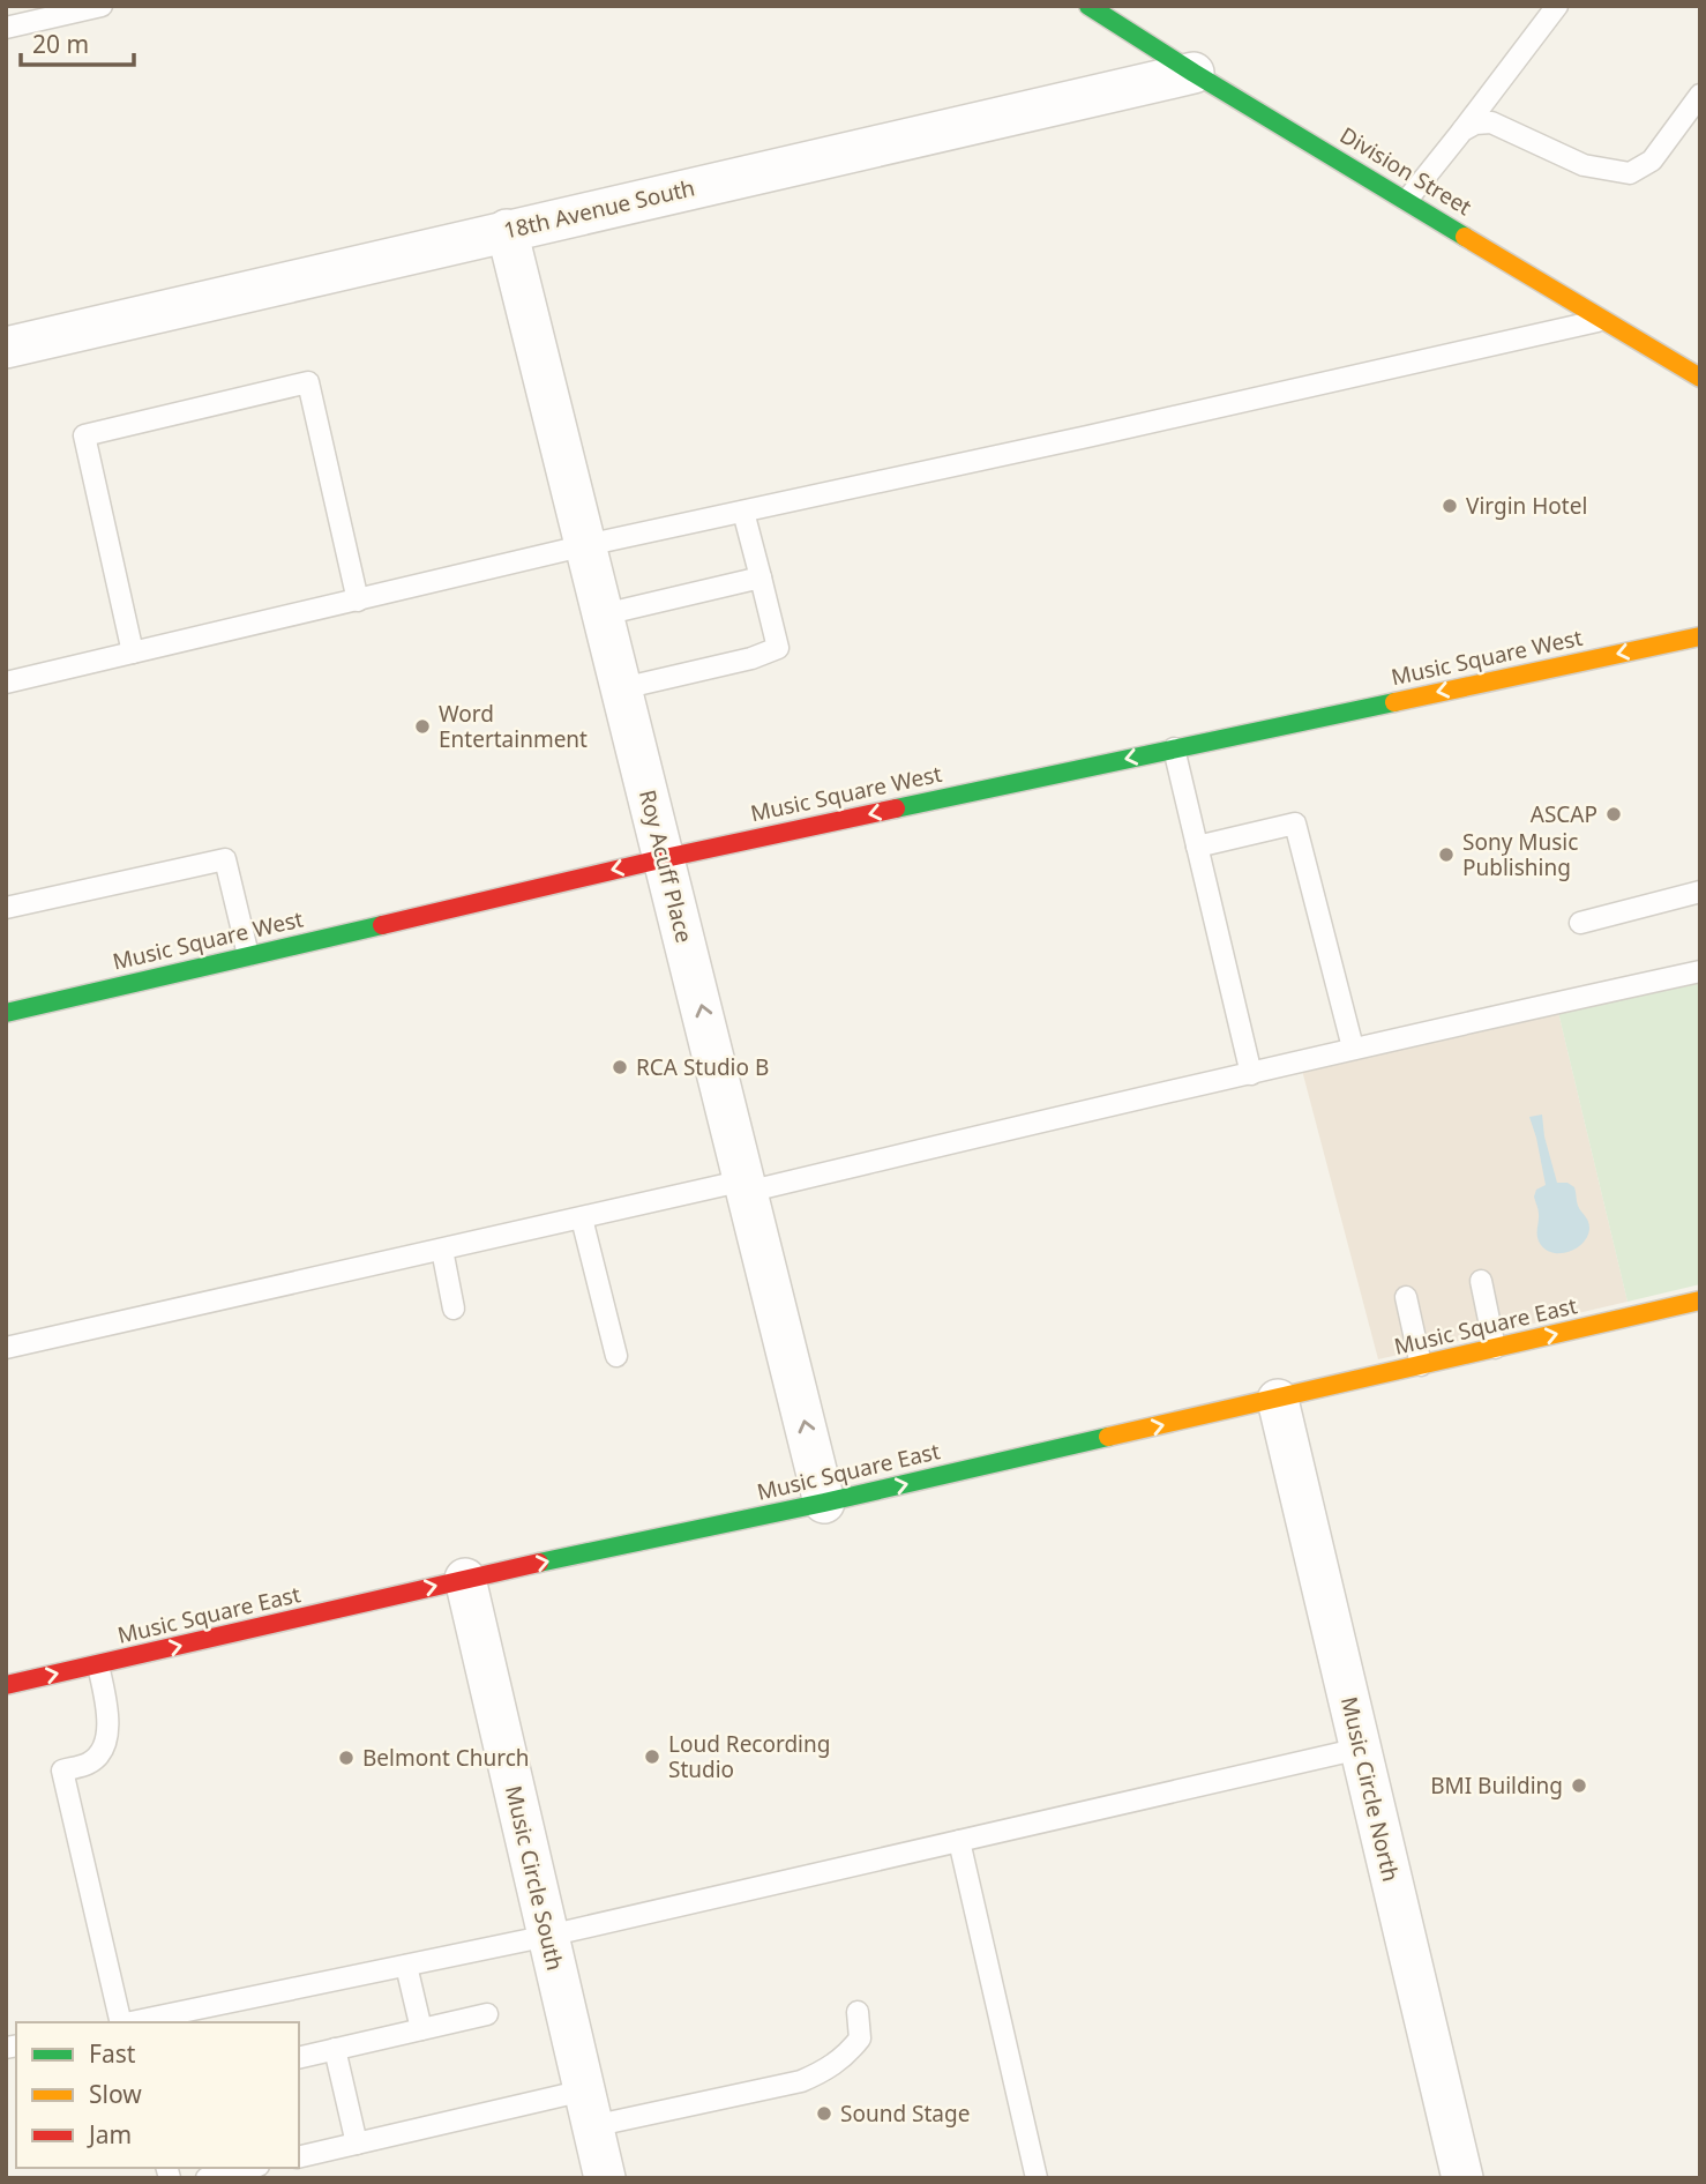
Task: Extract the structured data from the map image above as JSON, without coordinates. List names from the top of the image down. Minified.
{"streets":{"main road":["Division Street","Music Square West","Music Square East"],"street":["18th Avenue South","Roy Acuff Place","Music Circle North","Music Circle South"]},"crossings":[["Division Street","18th Avenue South"],["18th Avenue South","Roy Acuff Place"],["Music Square West","Roy Acuff Place"],["Roy Acuff Place","Music Square East"],["Music Square East","Music Circle North"],["Music Square East","Music Circle South"]],"one_way":["Music Square West","Roy Acuff Place","Music Square East"],"places":["Virgin Hotel","Word Entertainment","ASCAP","Sony Music Publishing","RCA Studio B","Loud Recording Studio","Belmont Church","BMI Building","Sound Stage"],"legend":["Fast","Slow","Jam"],"scale_bar":"20 m"}
